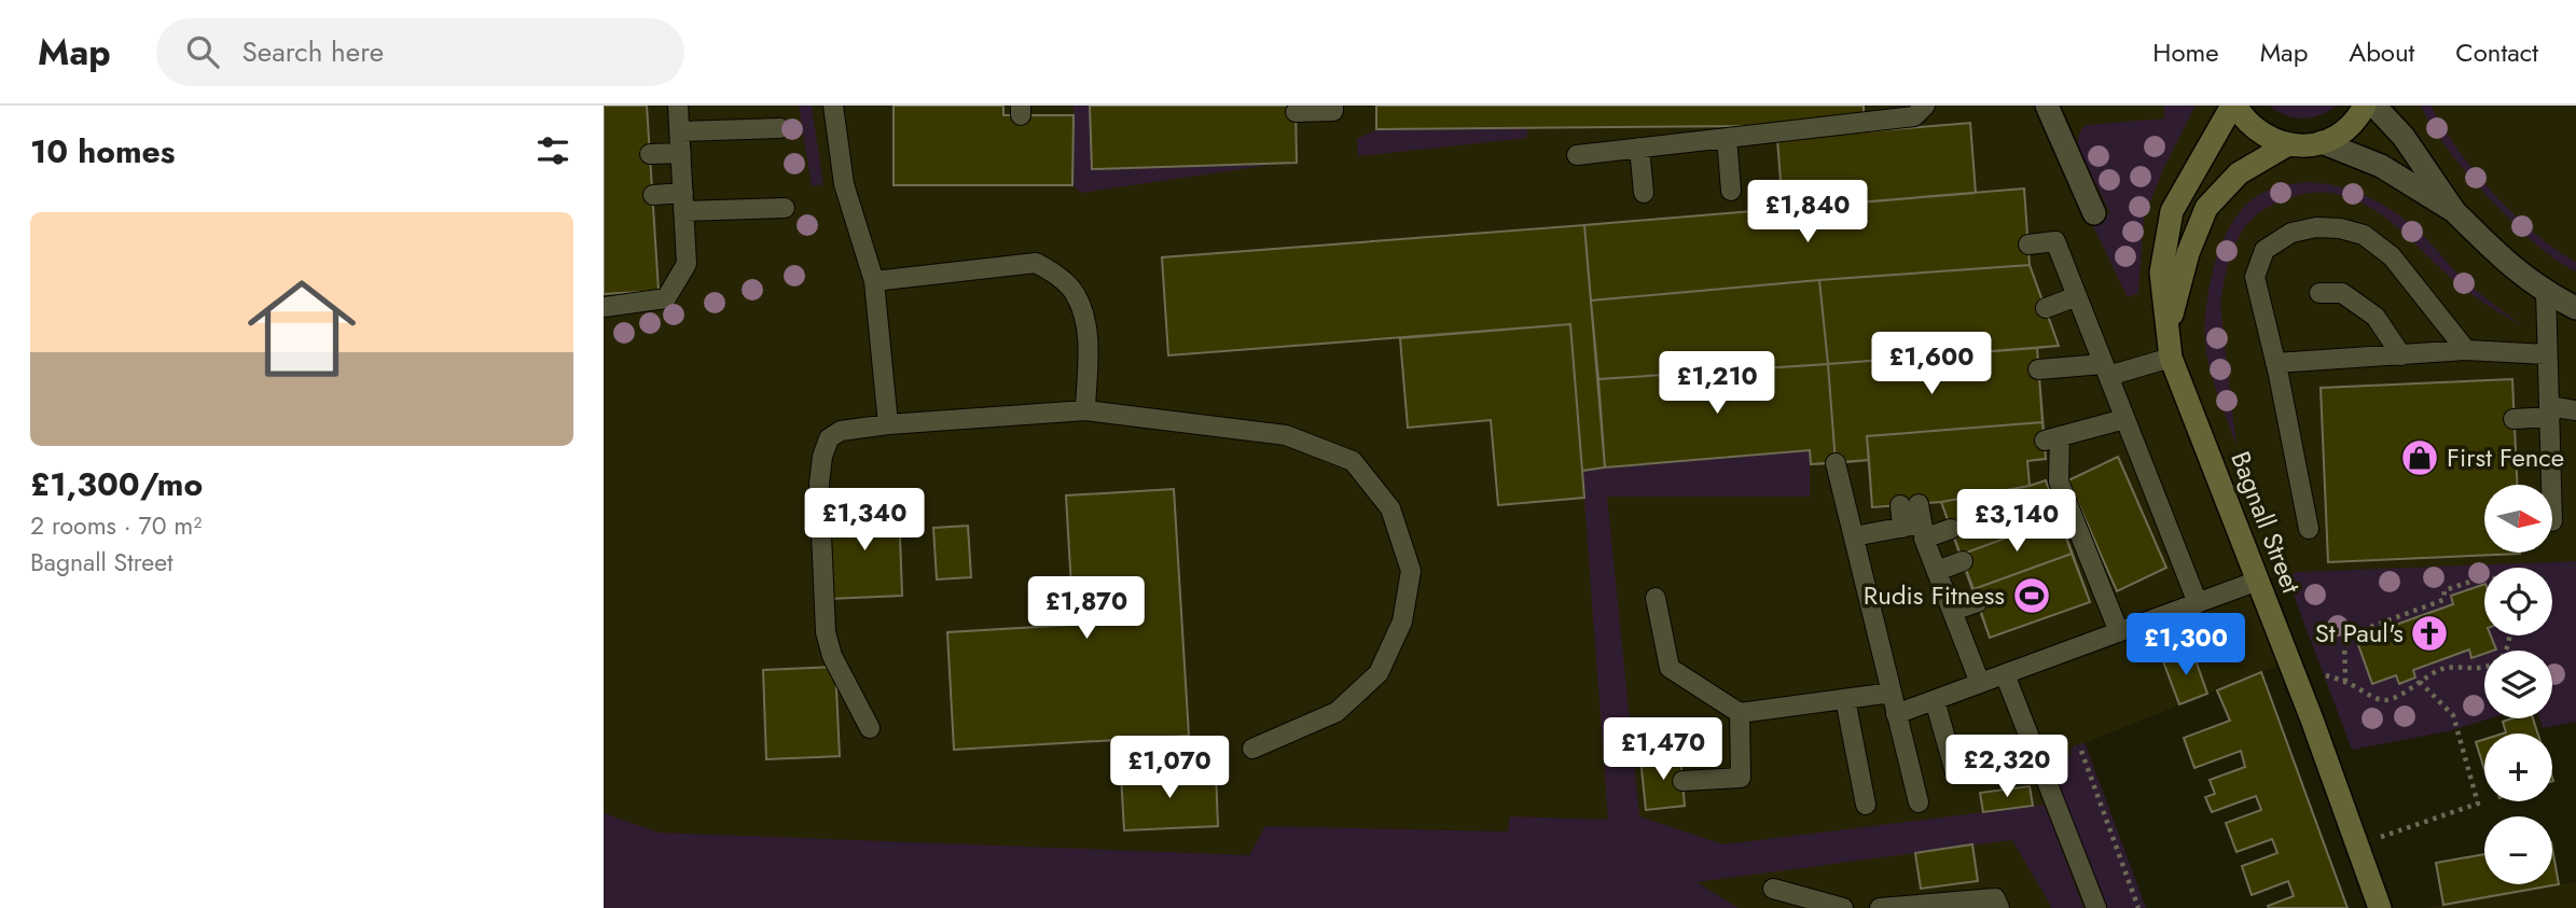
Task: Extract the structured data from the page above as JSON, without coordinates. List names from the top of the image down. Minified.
{"streets":{"street":["Bagnall Street"]},"places":{"shop":["First Fence"],"sports":["Rudis Fitness"],"church":["St Paul's"]},"north":"right","page":{"header":"Map","search":"Search here","nav":["Home","Map","About","Contact"],"heading":"10 homes","price":["£1,840","£1,600","£1,210","£1,340","£3,140","£1,870","£1,300","£1,470","£2,320","£1,070"],"list":[{"name":"£1,300/mo","note":"2 rooms · 70 m² · Bagnall Street"}],"map_buttons":["+","−"]}}
